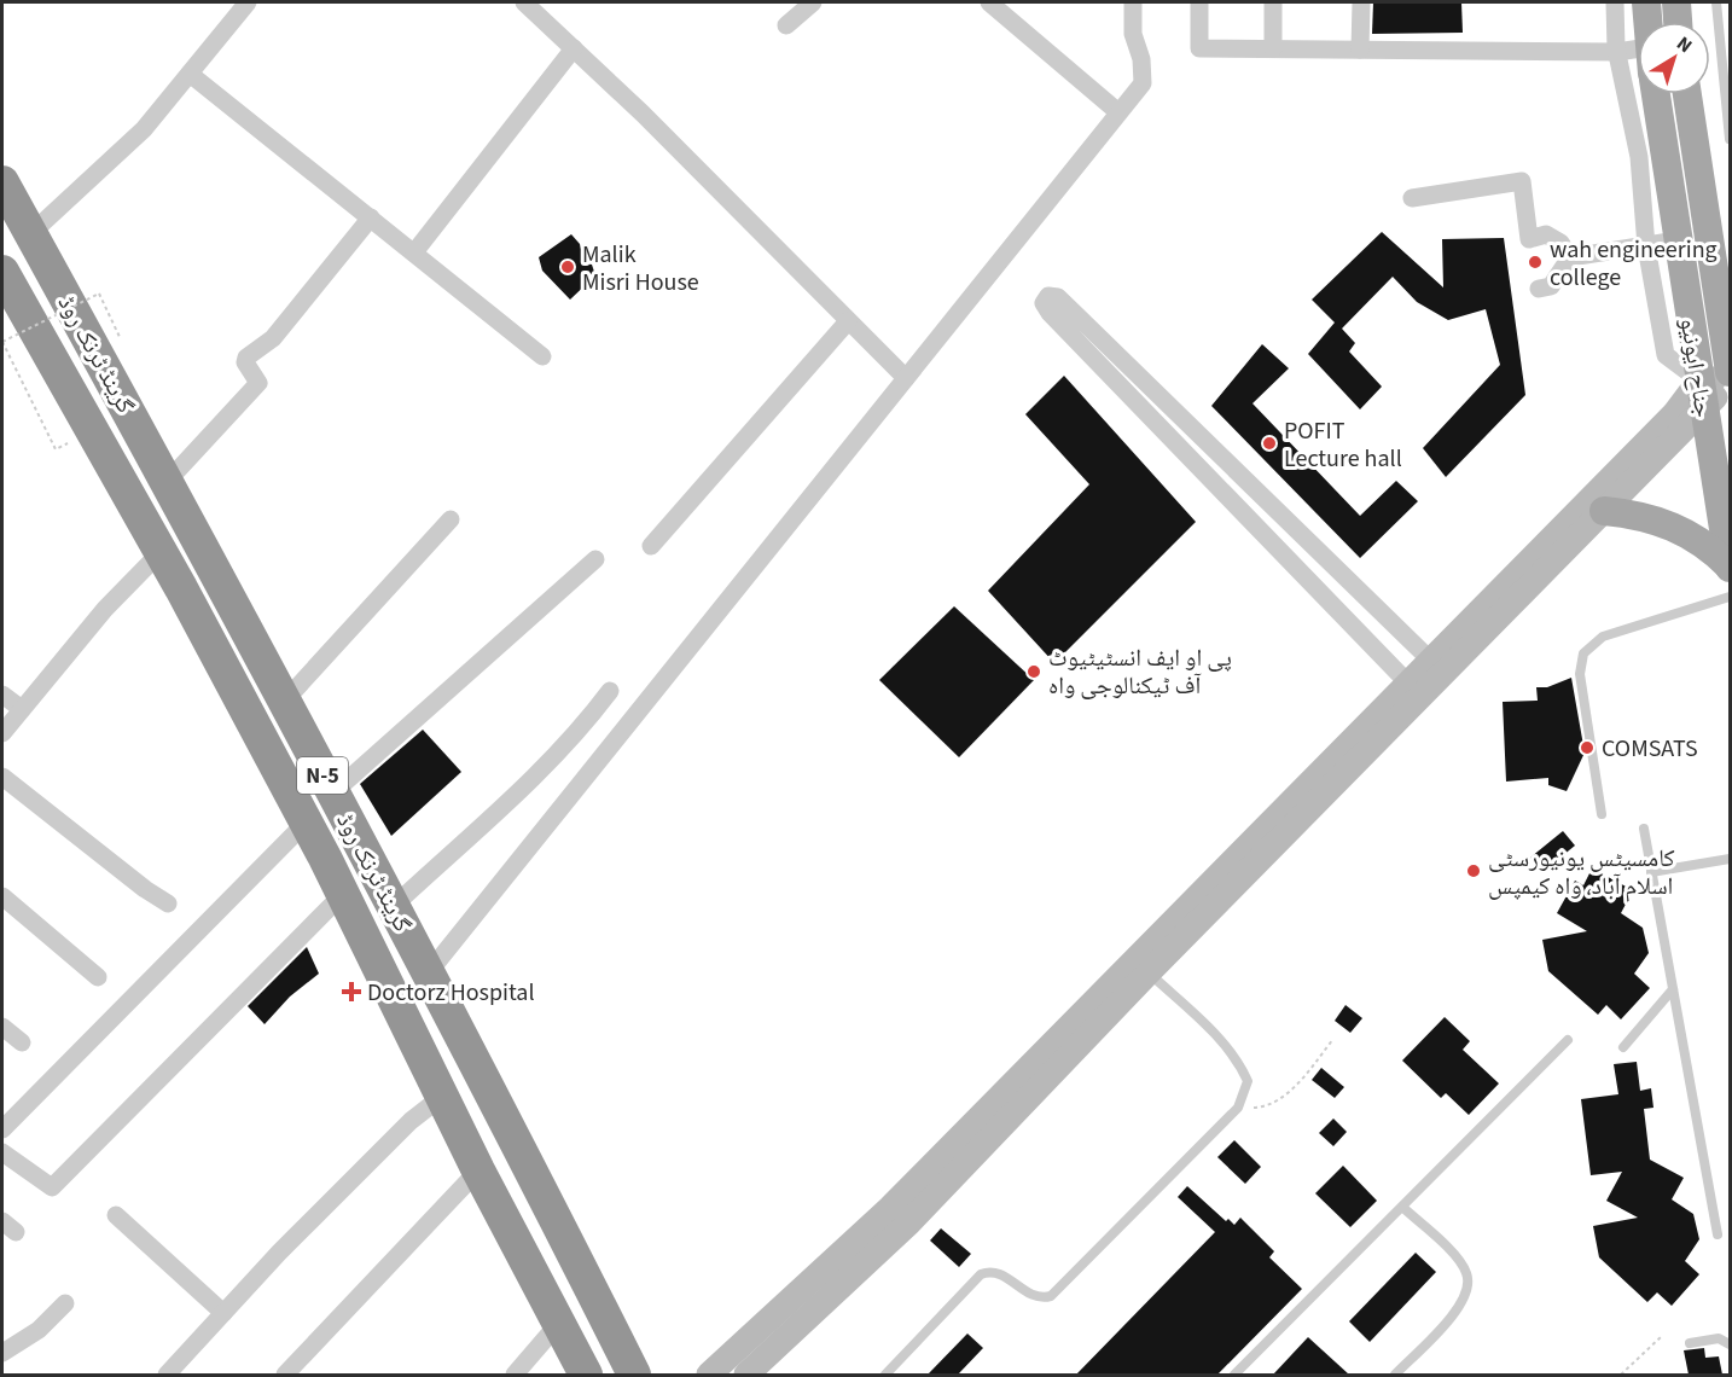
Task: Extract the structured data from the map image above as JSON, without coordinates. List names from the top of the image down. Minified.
{"streets":{"highway":["گرینڈ ٹرنک روڈ","N-5"],"main road":["جناح ایونیو"]},"places":{"other":["wah engineering college","Malik Misri House","POFIT Lecture hall","پی او ایف انسٹیٹیوٹ آف ٹیکنالوجی واہ","COMSATS","کامسیٹس یونیورسٹی اسلام آباد، واہ کیمپس"],"health":["Doctorz Hospital"]},"north":"top right"}
